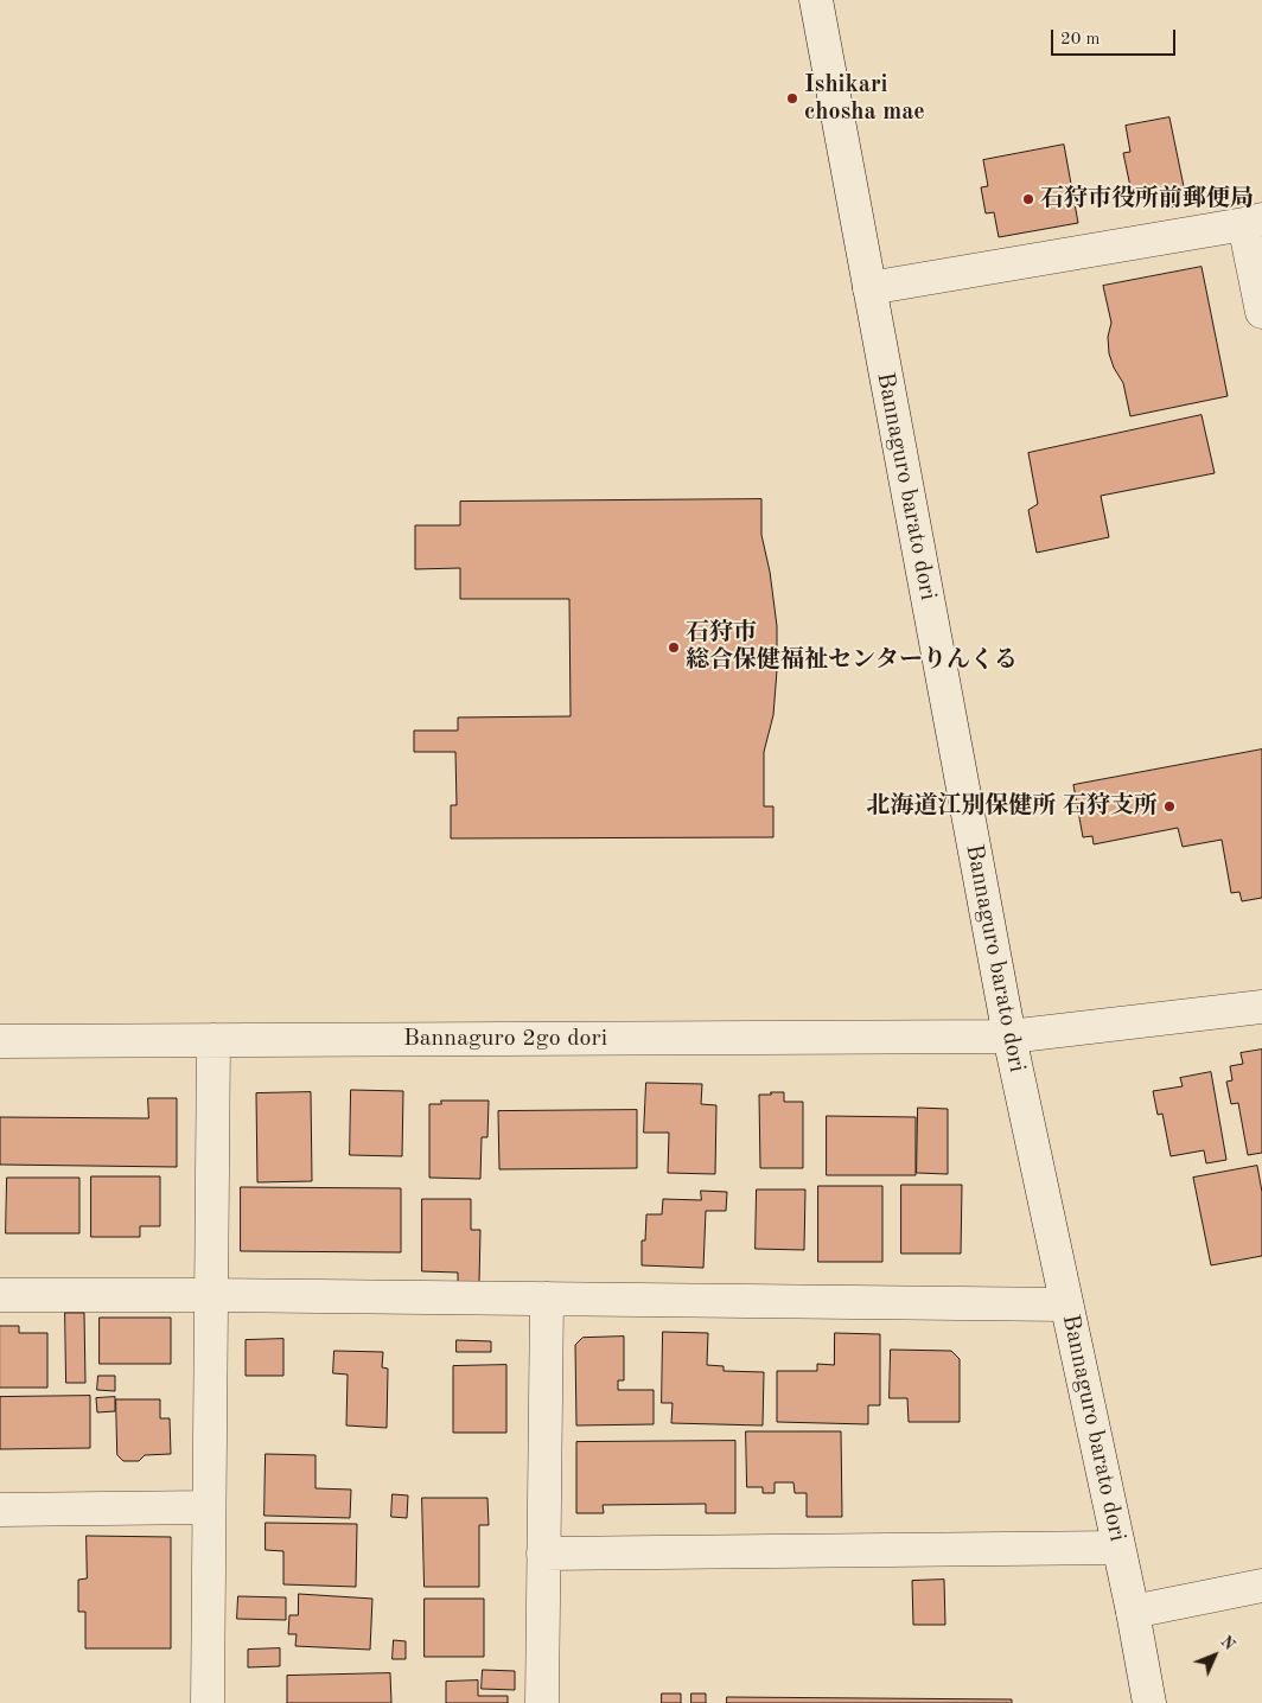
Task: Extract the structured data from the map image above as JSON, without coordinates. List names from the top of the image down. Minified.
{"streets":{"street":["Bannaguro barato dori","Bannaguro 2go dori"]},"crossings":[["Bannaguro barato dori","Bannaguro 2go dori"]],"places":["Ishikari chosha mae","石狩市役所前郵便局","石狩市 総合保健福祉センターりんくる","北海道江別保健所 石狩支所"],"scale_bar":"20 m","north":"top right"}
